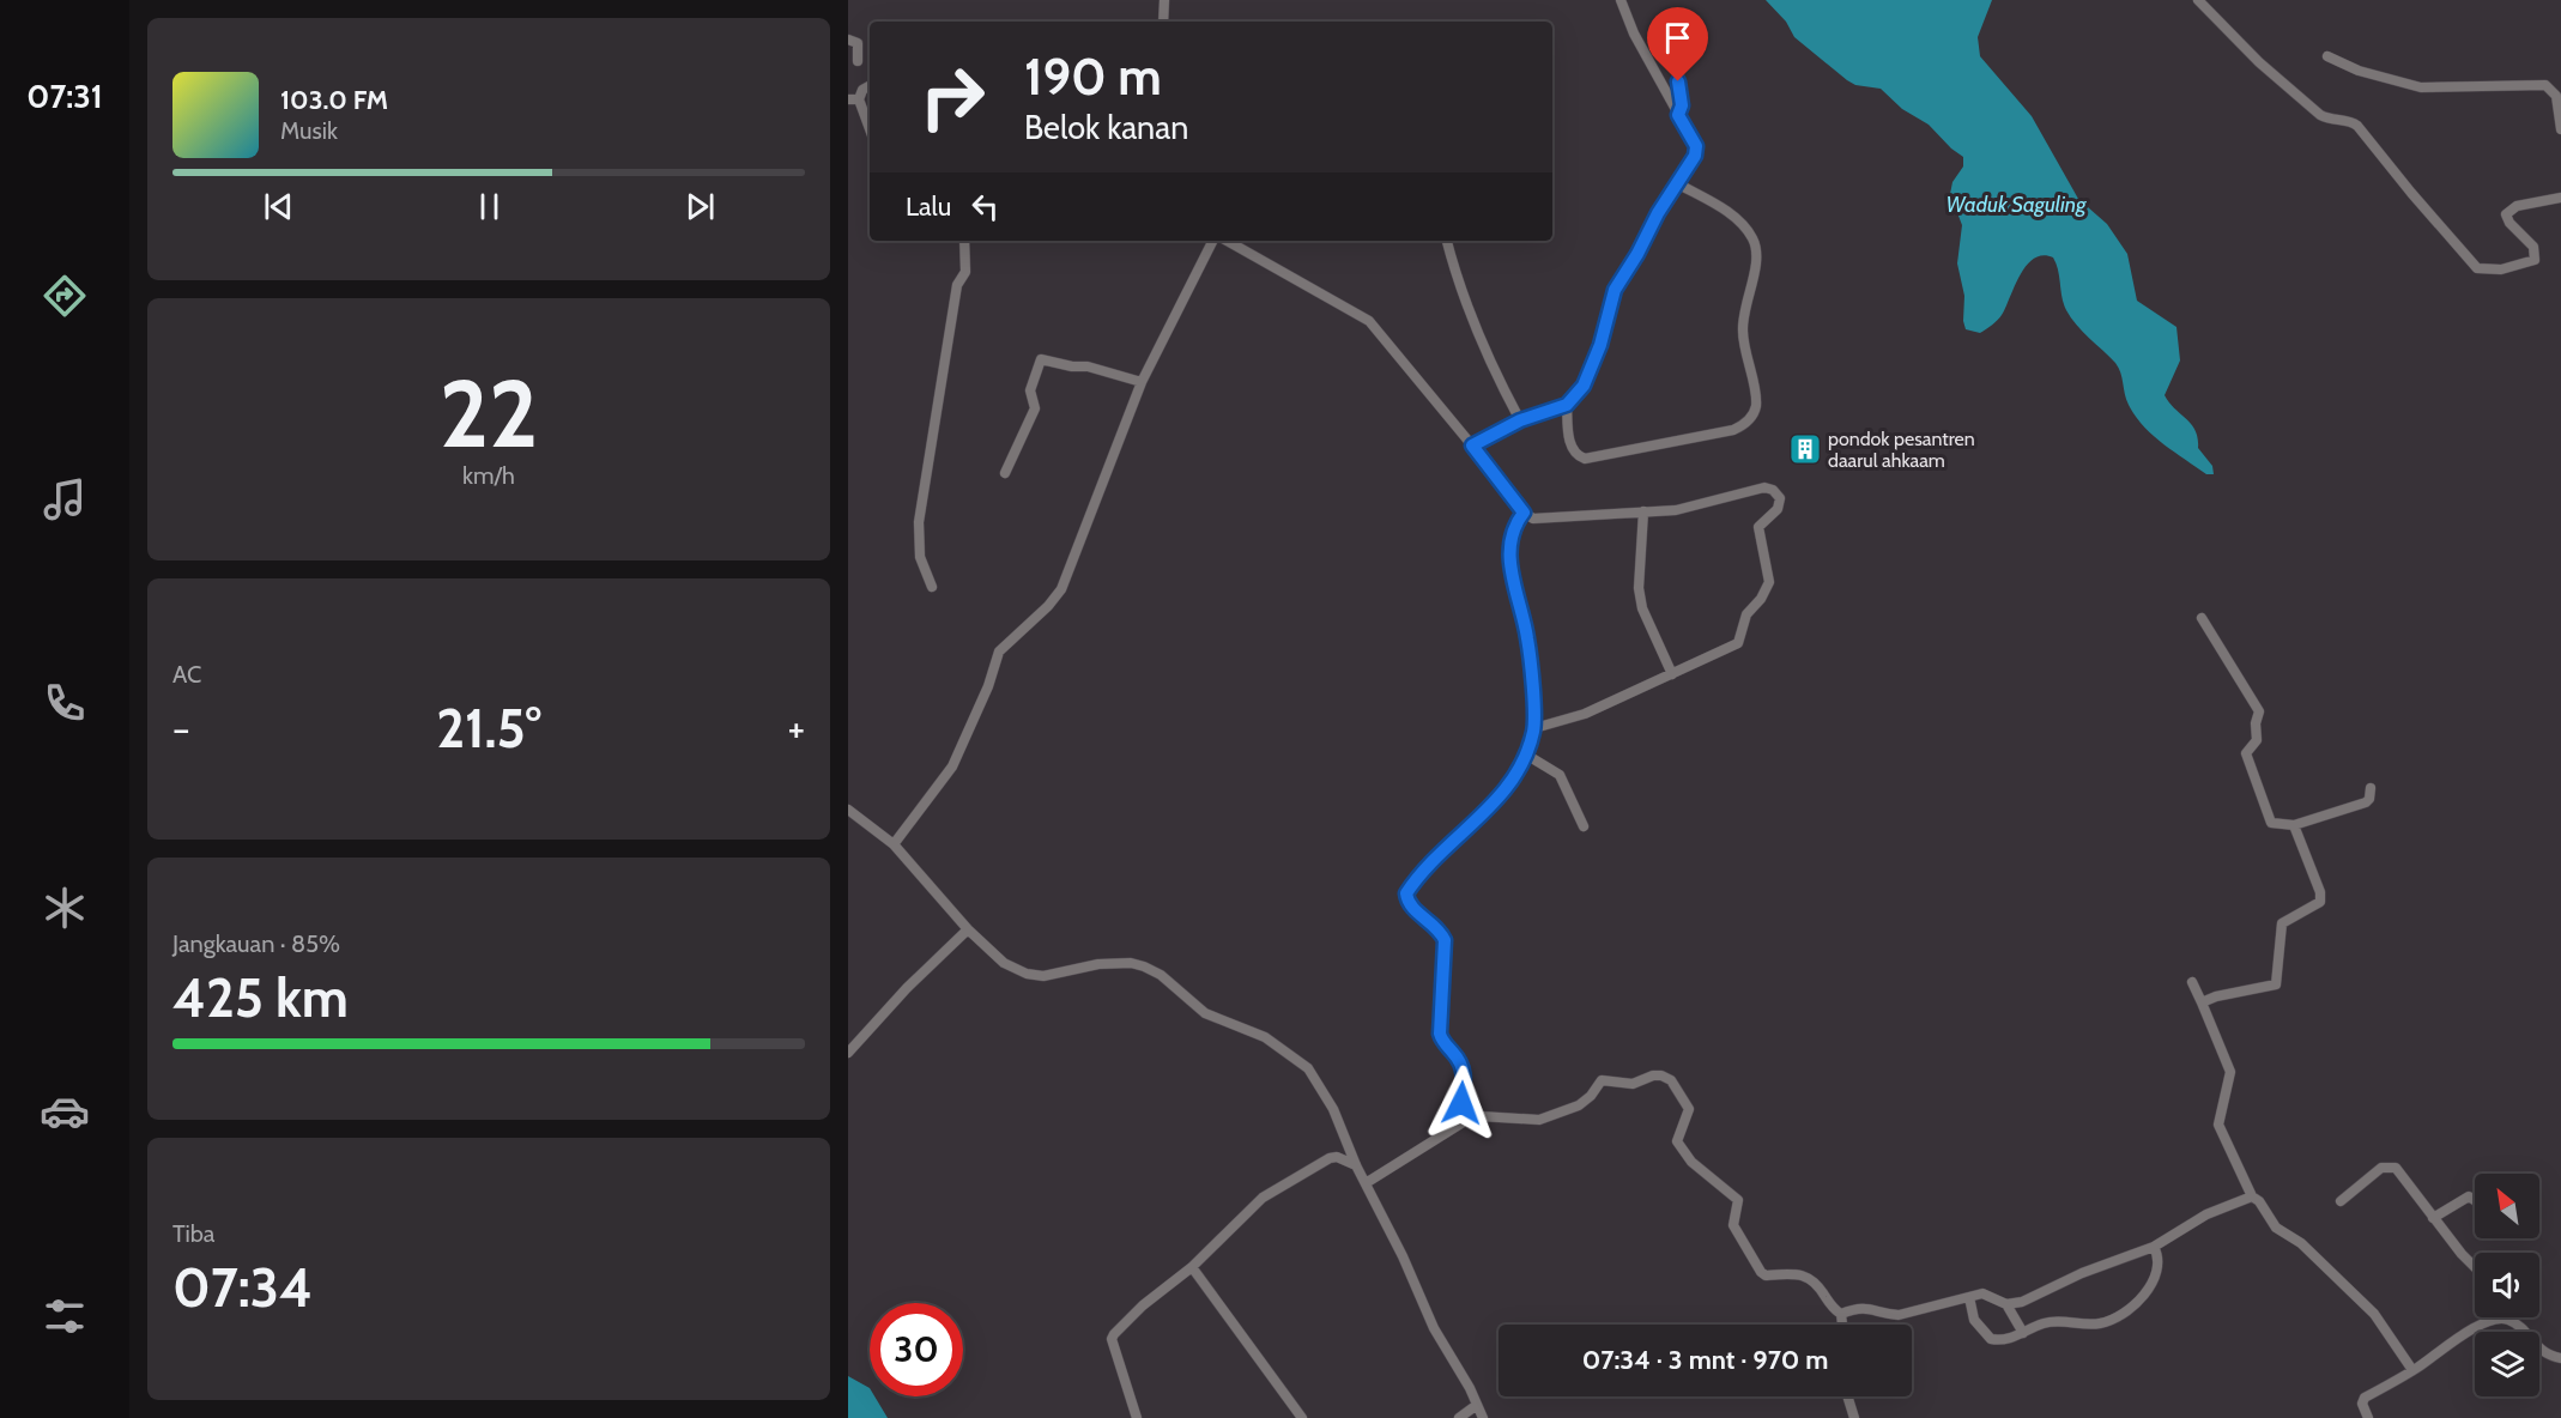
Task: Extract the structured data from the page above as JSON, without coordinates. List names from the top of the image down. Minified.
{"water":["Waduk Saguling"],"places":{"building":["pondok pesantren daarul ahkaam"]},"north":"top left","page":{"tabs":"07:31","turn":["190 m","Belok kanan"],"song":["103.0 FM","Musik"],"then":"Lalu","tile":[["22","km/h"],"AC",["Jangkauan · 85%","425 km"],["Tiba","07:34"]],"heat":["−","21.5°","+"],"limit":"30","trip":"07:34 · 3 mnt · 970 m"}}
